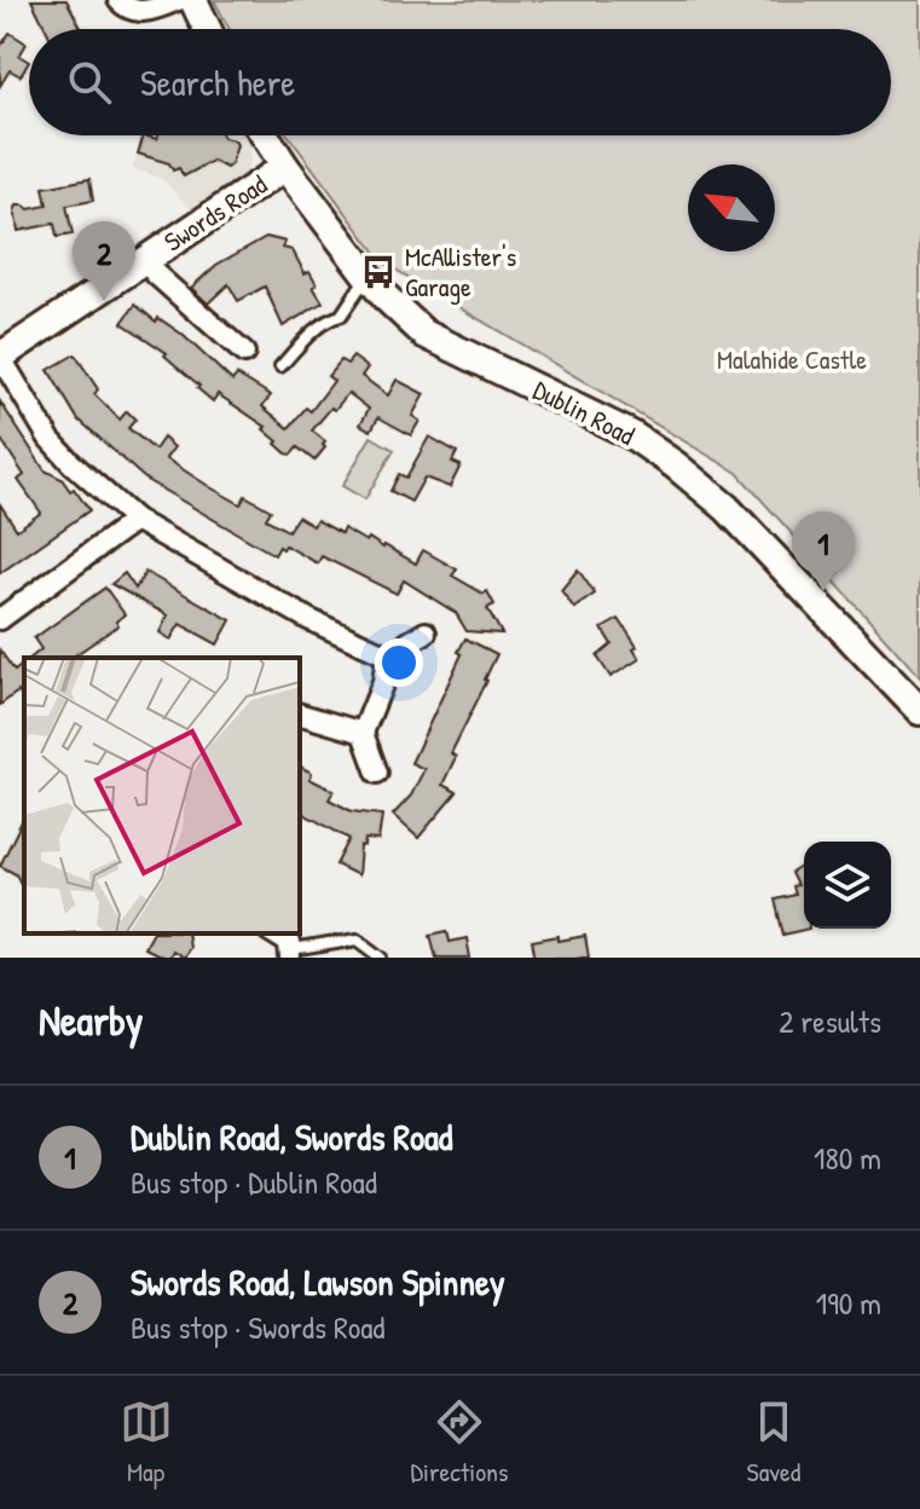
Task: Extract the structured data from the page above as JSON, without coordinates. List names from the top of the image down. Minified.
{"streets":{"main road":["Swords Road","Dublin Road"]},"crossings":[["Swords Road","Dublin Road"]],"parks":["Malahide Castle"],"places":{"bus stop":["McAllister's Garage"]},"north":"top left","page":{"search":"Search here","pins":["2","1"],"heading":["Nearby","2 results"],"list":[{"mark":"1","name":"Dublin Road, Swords Road","note":"Bus stop · Dublin Road","value":"180 m"},{"mark":"2","name":"Swords Road, Lawson Spinney","note":"Bus stop · Swords Road","value":"190 m"}],"nav":["Map","Directions","Saved"]}}
